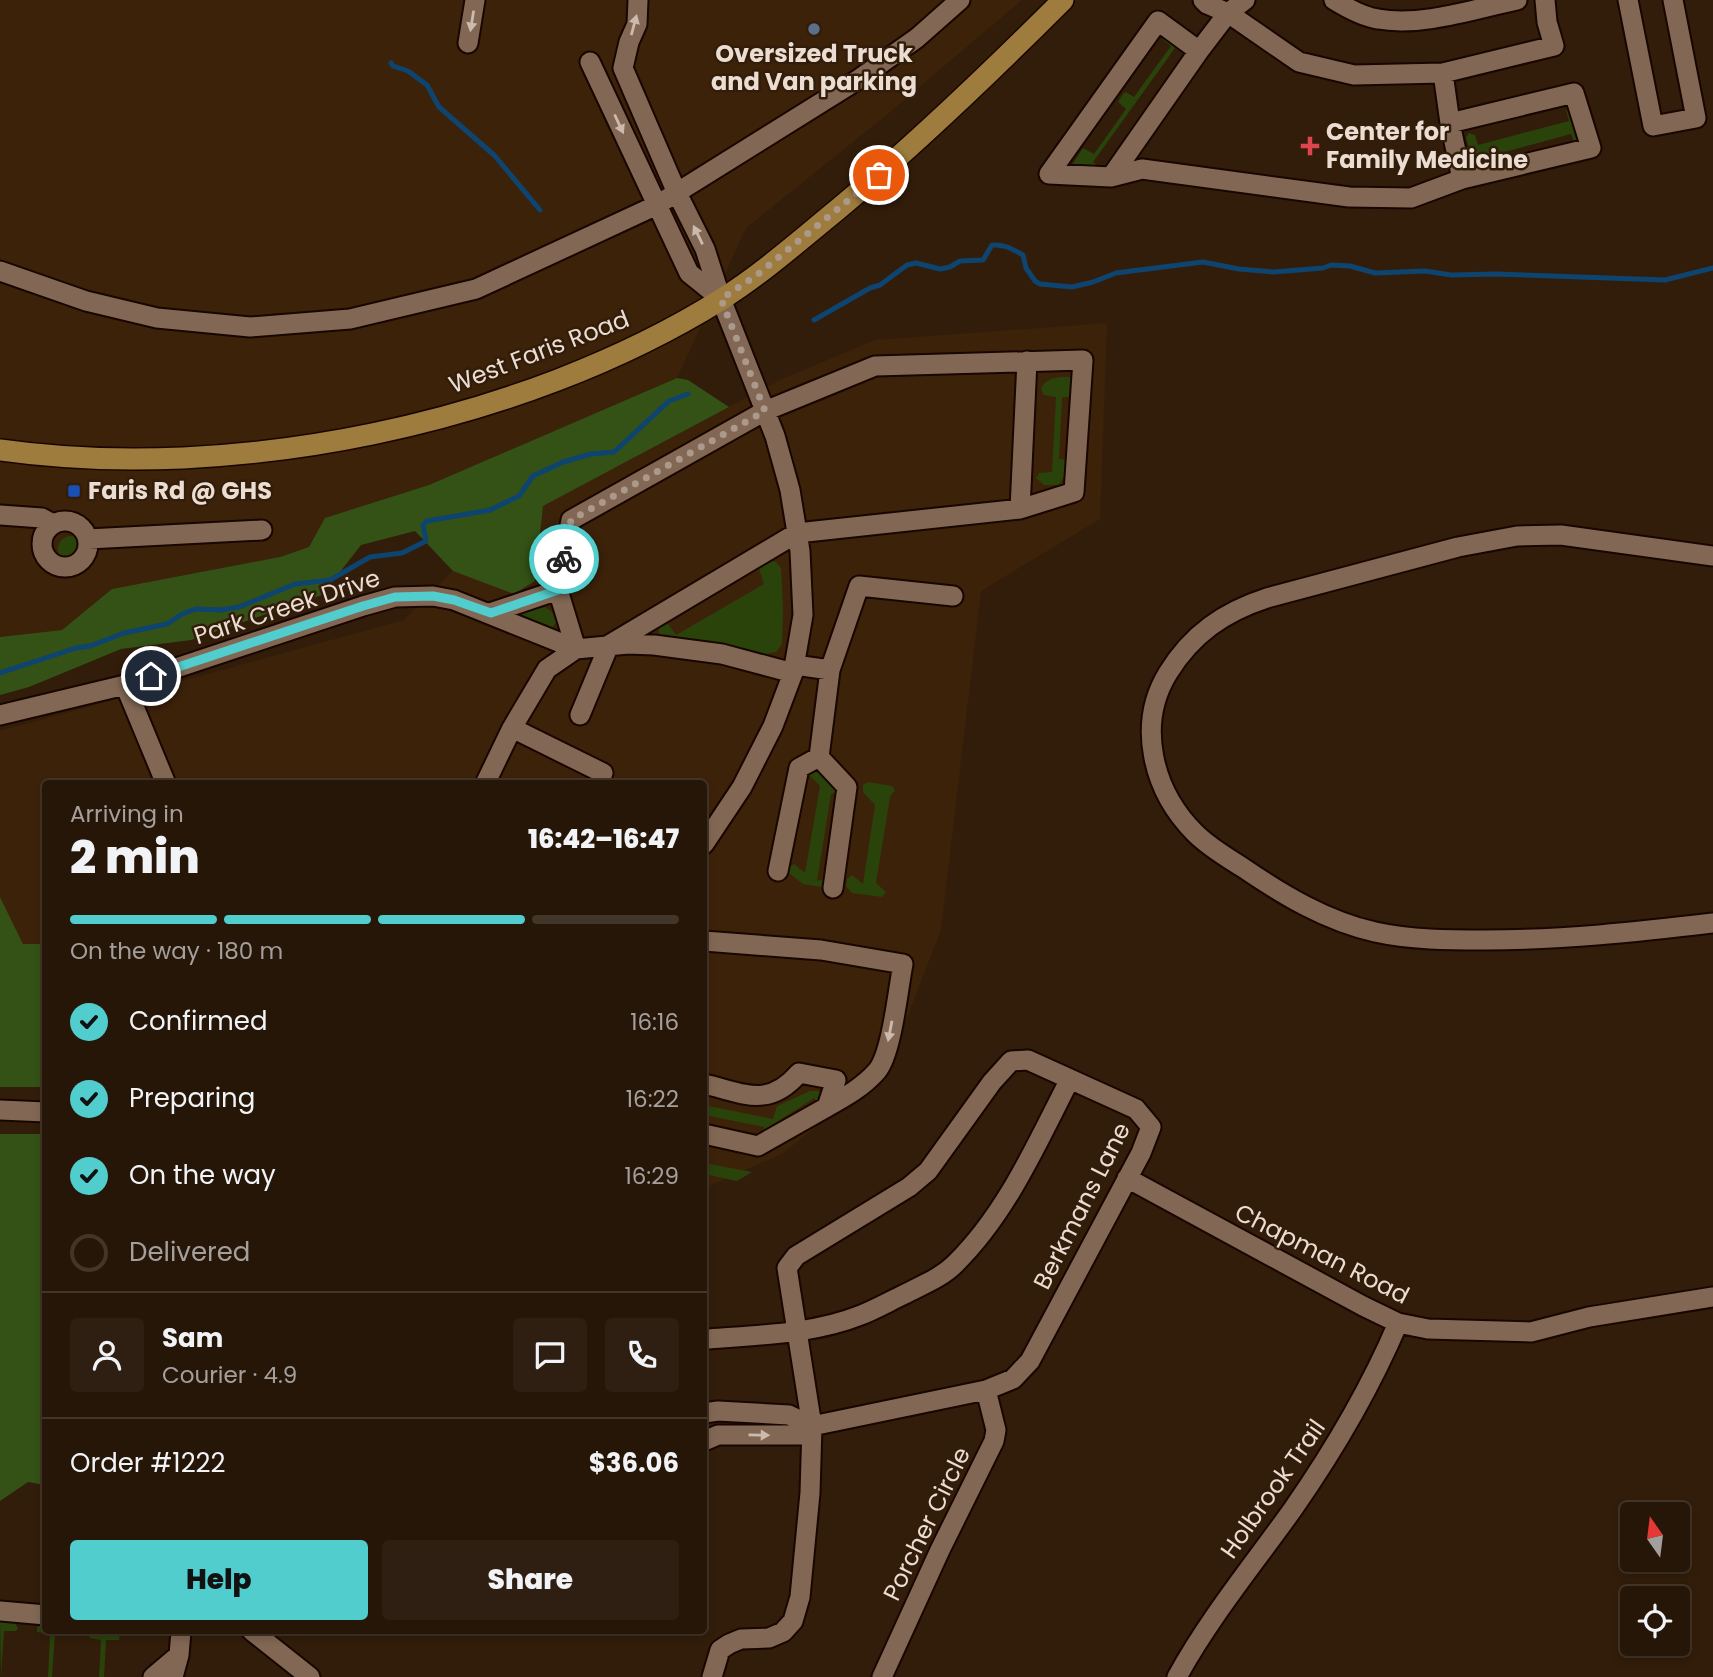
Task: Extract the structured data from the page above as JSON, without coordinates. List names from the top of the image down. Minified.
{"streets":{"main road":["West Faris Road"],"street":["Park Creek Drive","Berkmans Lane","Chapman Road","Holbrook Trail","Porcher Circle"]},"crossings":[["Berkmans Lane","Chapman Road"],["Berkmans Lane","Porcher Circle"],["Chapman Road","Holbrook Trail"]],"places":{"other":["Oversized Truck and Van parking"],"health":["Center for Family Medicine"],"transit":["Faris Rd @ GHS"]},"north":"top","page":{"heading":["2 min","Arriving in","16:42–16:47"],"panel":["Sam","Courier · 4.9","Order #1222","$36.06"],"bar":"On the way · 180 m","list":[["Confirmed","16:16"],["Preparing","16:22"],["On the way","16:29"],"Delivered"],"buttons":["Help","Share"]}}
